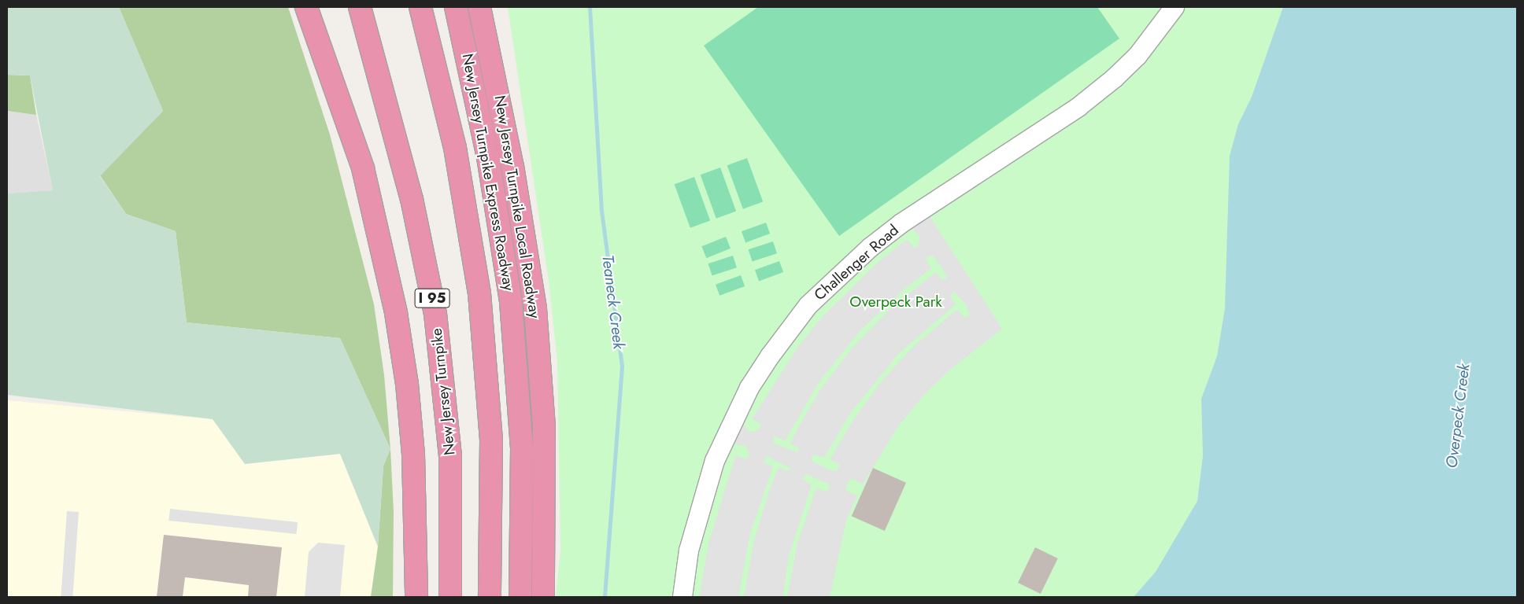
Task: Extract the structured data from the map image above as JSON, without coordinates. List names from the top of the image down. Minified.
{"streets":{"highway":["New Jersey Turnpike Express Roadway","New Jersey Turnpike Local Roadway","I 95","New Jersey Turnpike"],"street":["Challenger Road"]},"water":["Teaneck Creek","Overpeck Creek"],"parks":["Overpeck Park"]}
